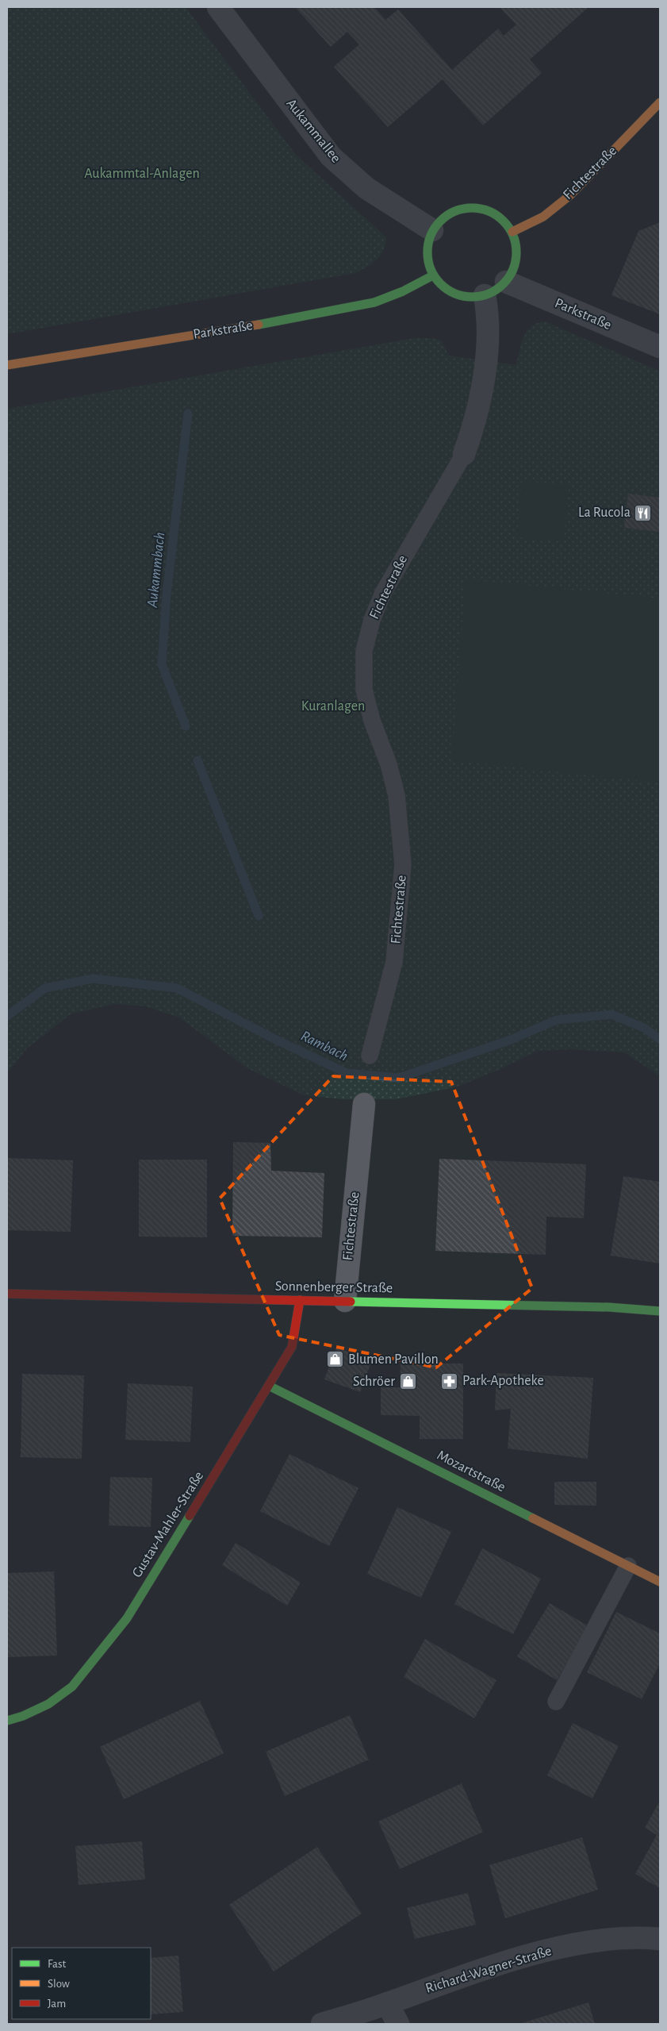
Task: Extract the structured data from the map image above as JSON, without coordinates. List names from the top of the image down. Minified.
{"streets":{"street":["Aukammallee","Fichtestraße","Parkstraße","Sonnenberger Straße","Mozartstraße","Gustav-Mahler-Straße","Richard-Wagner-Straße"]},"crossings":[["Aukammallee","Fichtestraße"],["Aukammallee","Parkstraße"],["Fichtestraße","Parkstraße"],["Fichtestraße","Sonnenberger Straße"],["Sonnenberger Straße","Gustav-Mahler-Straße"],["Mozartstraße","Gustav-Mahler-Straße"]],"water":["Aukammbach","Rambach"],"parks":["Aukammtal-Anlagen","Kuranlagen"],"places":{"restaurant":["La Rucola"],"shop":["Blumen Pavillon","Schröer"],"pharmacy":["Park-Apotheke"]},"legend":["Fast","Slow","Jam"]}
